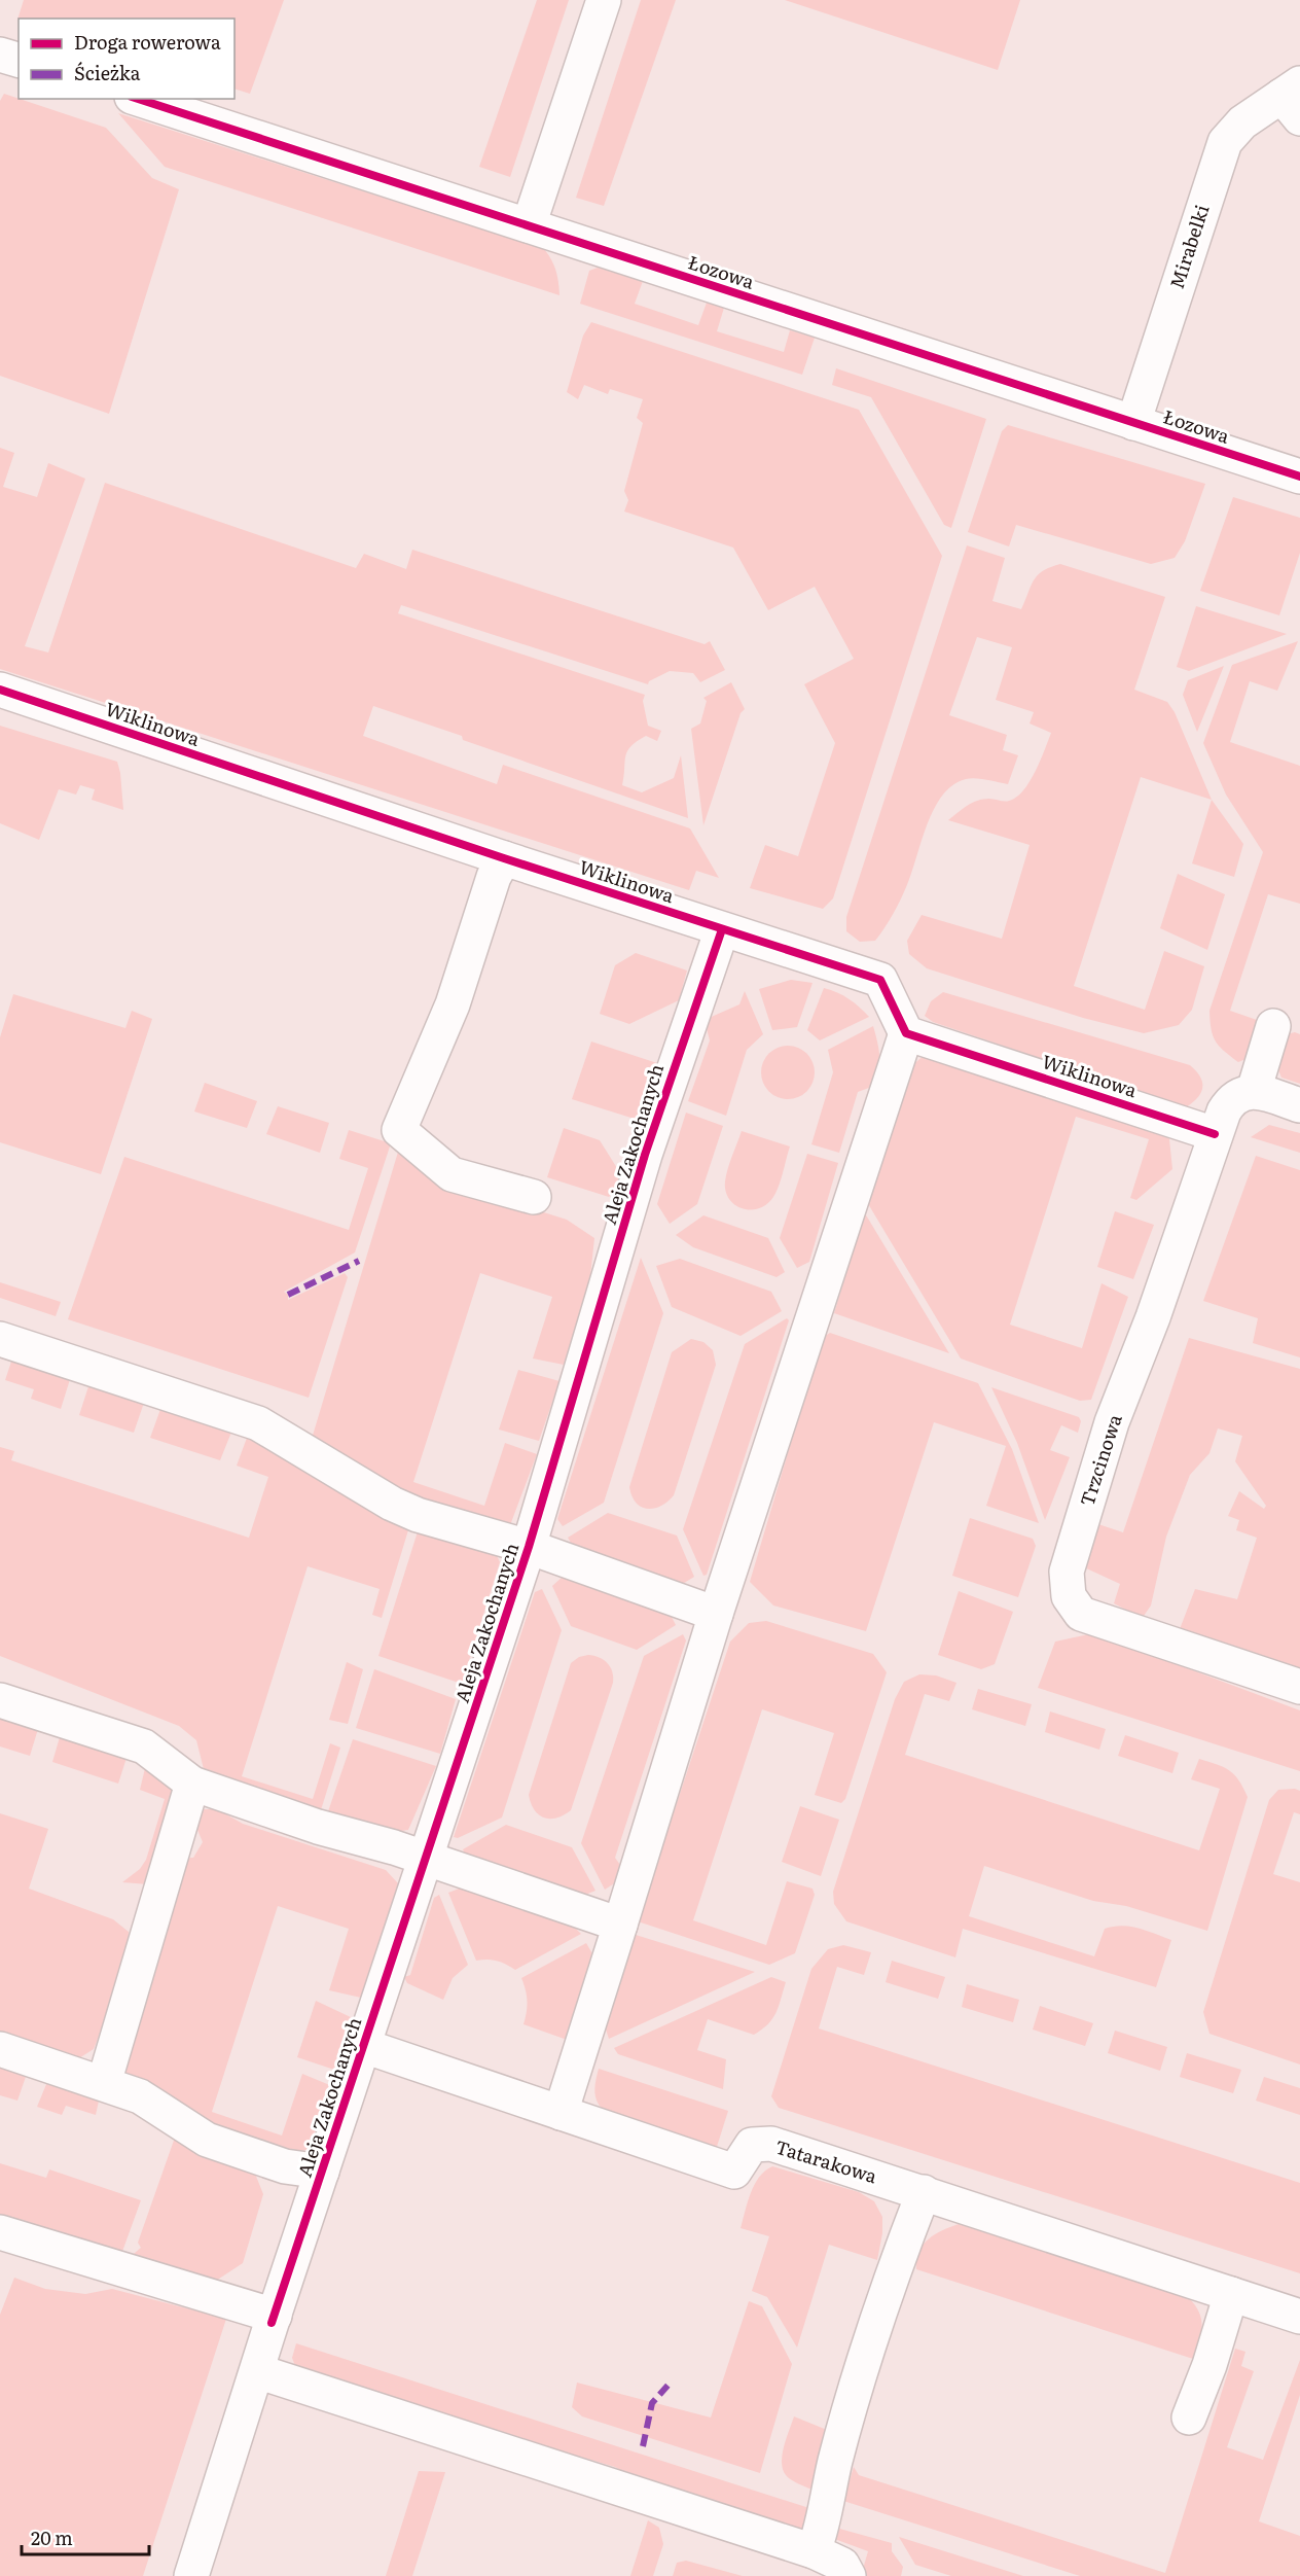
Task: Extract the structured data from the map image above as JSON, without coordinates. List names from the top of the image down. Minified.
{"streets":{"street":["Mirabelki","Łozowa","Wiklinowa","Aleja Zakochanych","Trzcinowa","Tatarakowa"]},"crossings":[["Mirabelki","Łozowa"],["Wiklinowa","Aleja Zakochanych"],["Wiklinowa","Trzcinowa"],["Aleja Zakochanych","Tatarakowa"]],"legend":["Droga rowerowa","Ścieżka"],"scale_bar":"20 m"}
